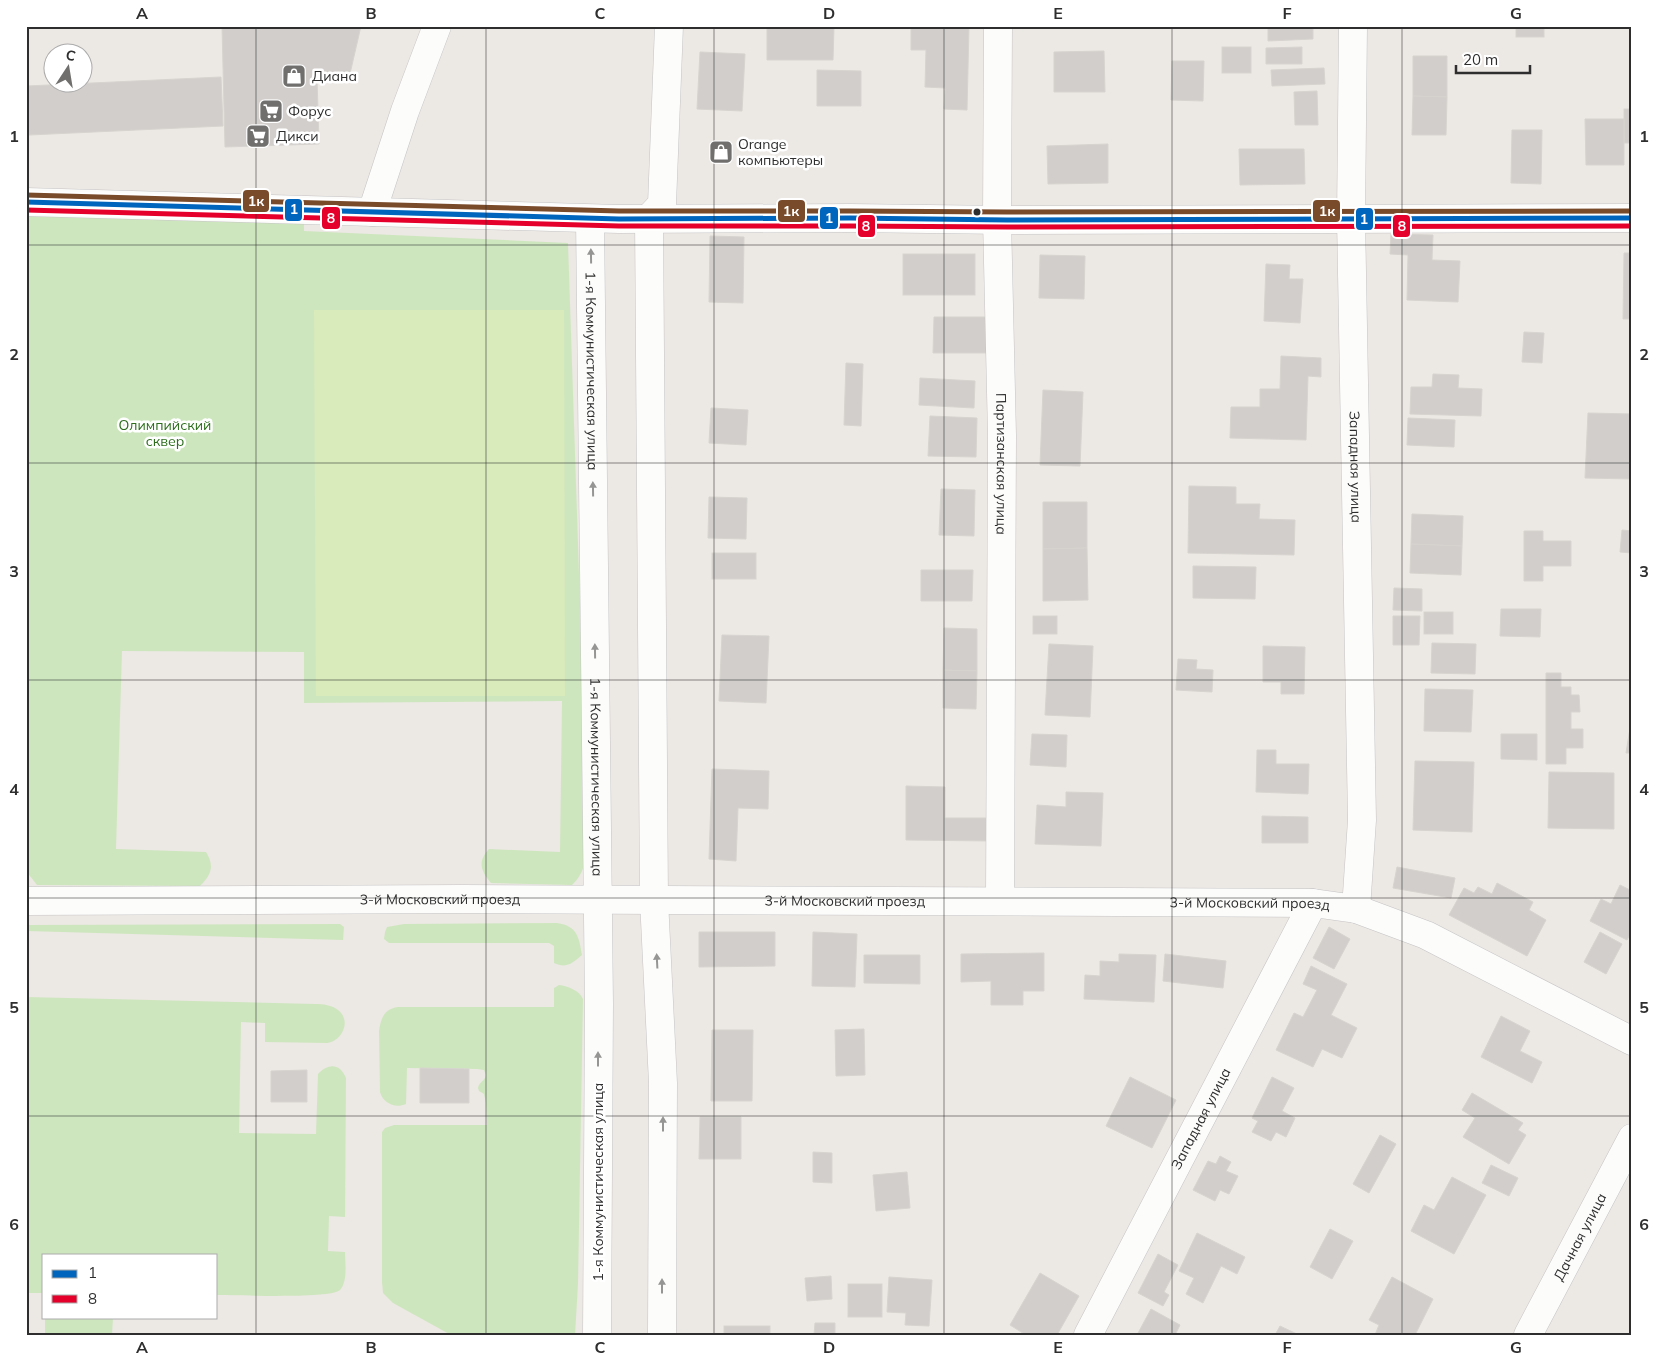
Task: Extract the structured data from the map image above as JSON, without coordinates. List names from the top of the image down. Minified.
{"streets":{"street":["1-я Коммунистическая улица","Партизанская улица","Западная улица","3-й Московский проезд","Дачная улица"]},"crossings":[["1-я Коммунистическая улица","3-й Московский проезд"],["Партизанская улица","3-й Московский проезд"],["Западная улица","3-й Московский проезд"]],"parks":["Олимпийский сквер"],"places":{"shop":["Диана","Orange компьютеры"],"supermarket":["Форус","Дикси"]},"lines":["transit line 1к","transit line 1","transit line 8"],"legend":["1","8"],"scale_bar":"20 m","north":"top","grid":{"columns":["A","B","C","D","E","F","G"],"rows":["1","2","3","4","5","6"]}}
